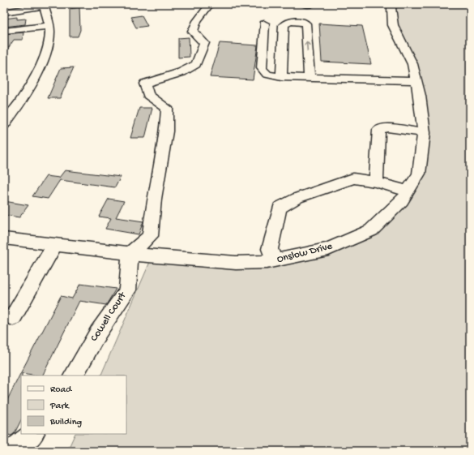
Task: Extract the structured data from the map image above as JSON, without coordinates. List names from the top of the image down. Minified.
{"streets":{"street":["Onslow Drive","Cowell Court"]},"crossings":[["Onslow Drive","Cowell Court"]],"legend":["Road","Park","Building"]}
